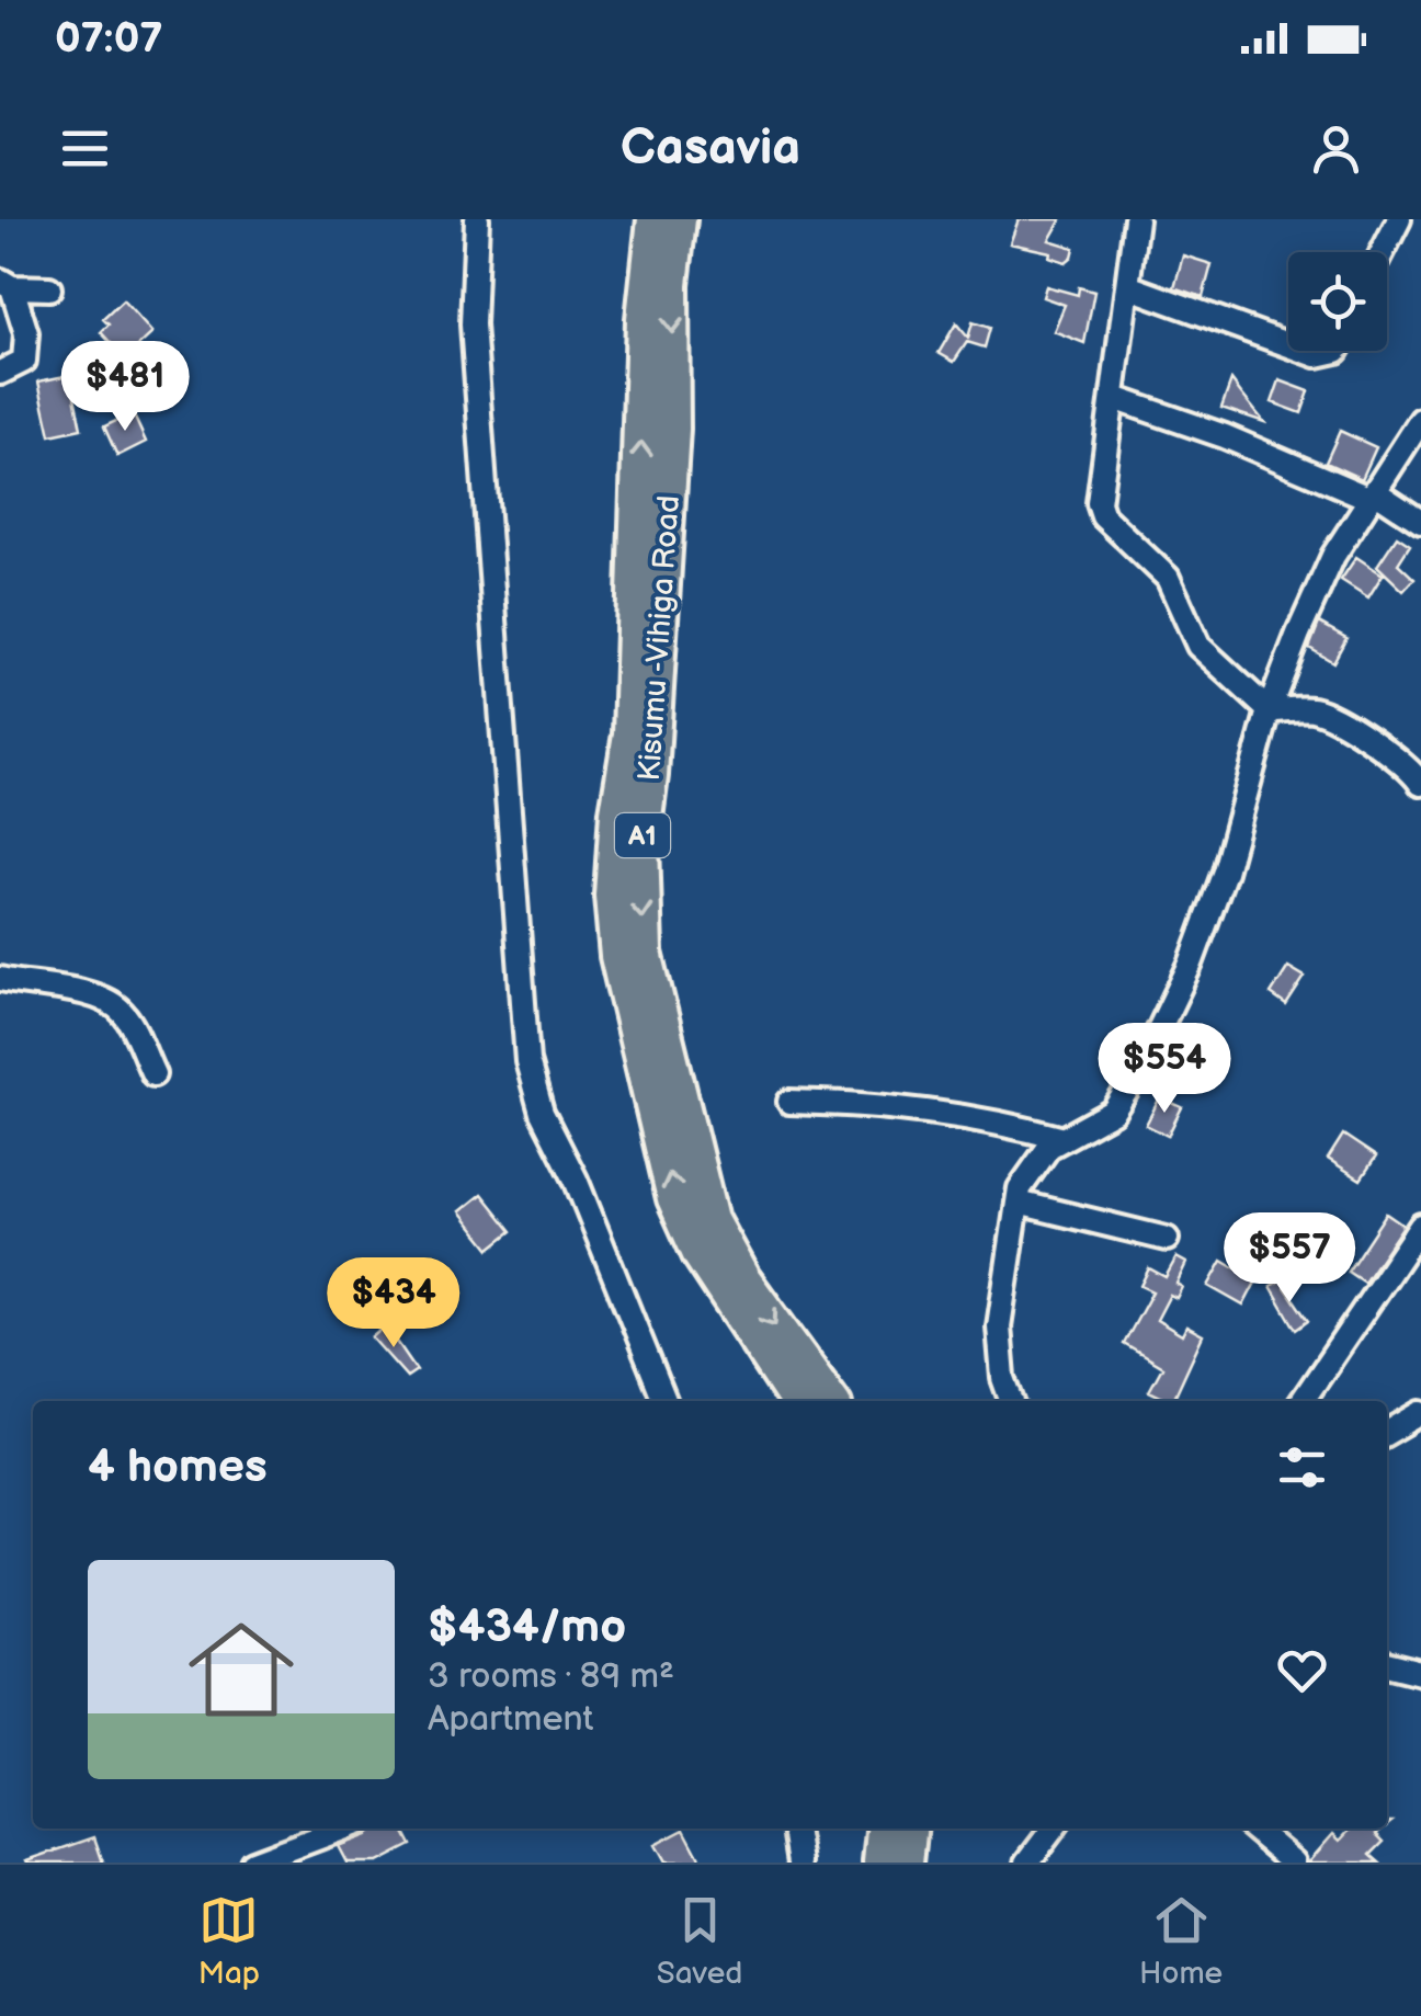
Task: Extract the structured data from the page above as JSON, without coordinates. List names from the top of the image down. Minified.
{"streets":{"highway":["Kisumu -Vihiga Road","A1"]},"page":{"status":"07:07","header":"Casavia","price":["$481","$554","$557","$434"],"heading":"4 homes","list":[{"name":"$434/mo","note":"3 rooms · 89 m² · Apartment"}],"tabs":["Map","Saved","Home"]}}
